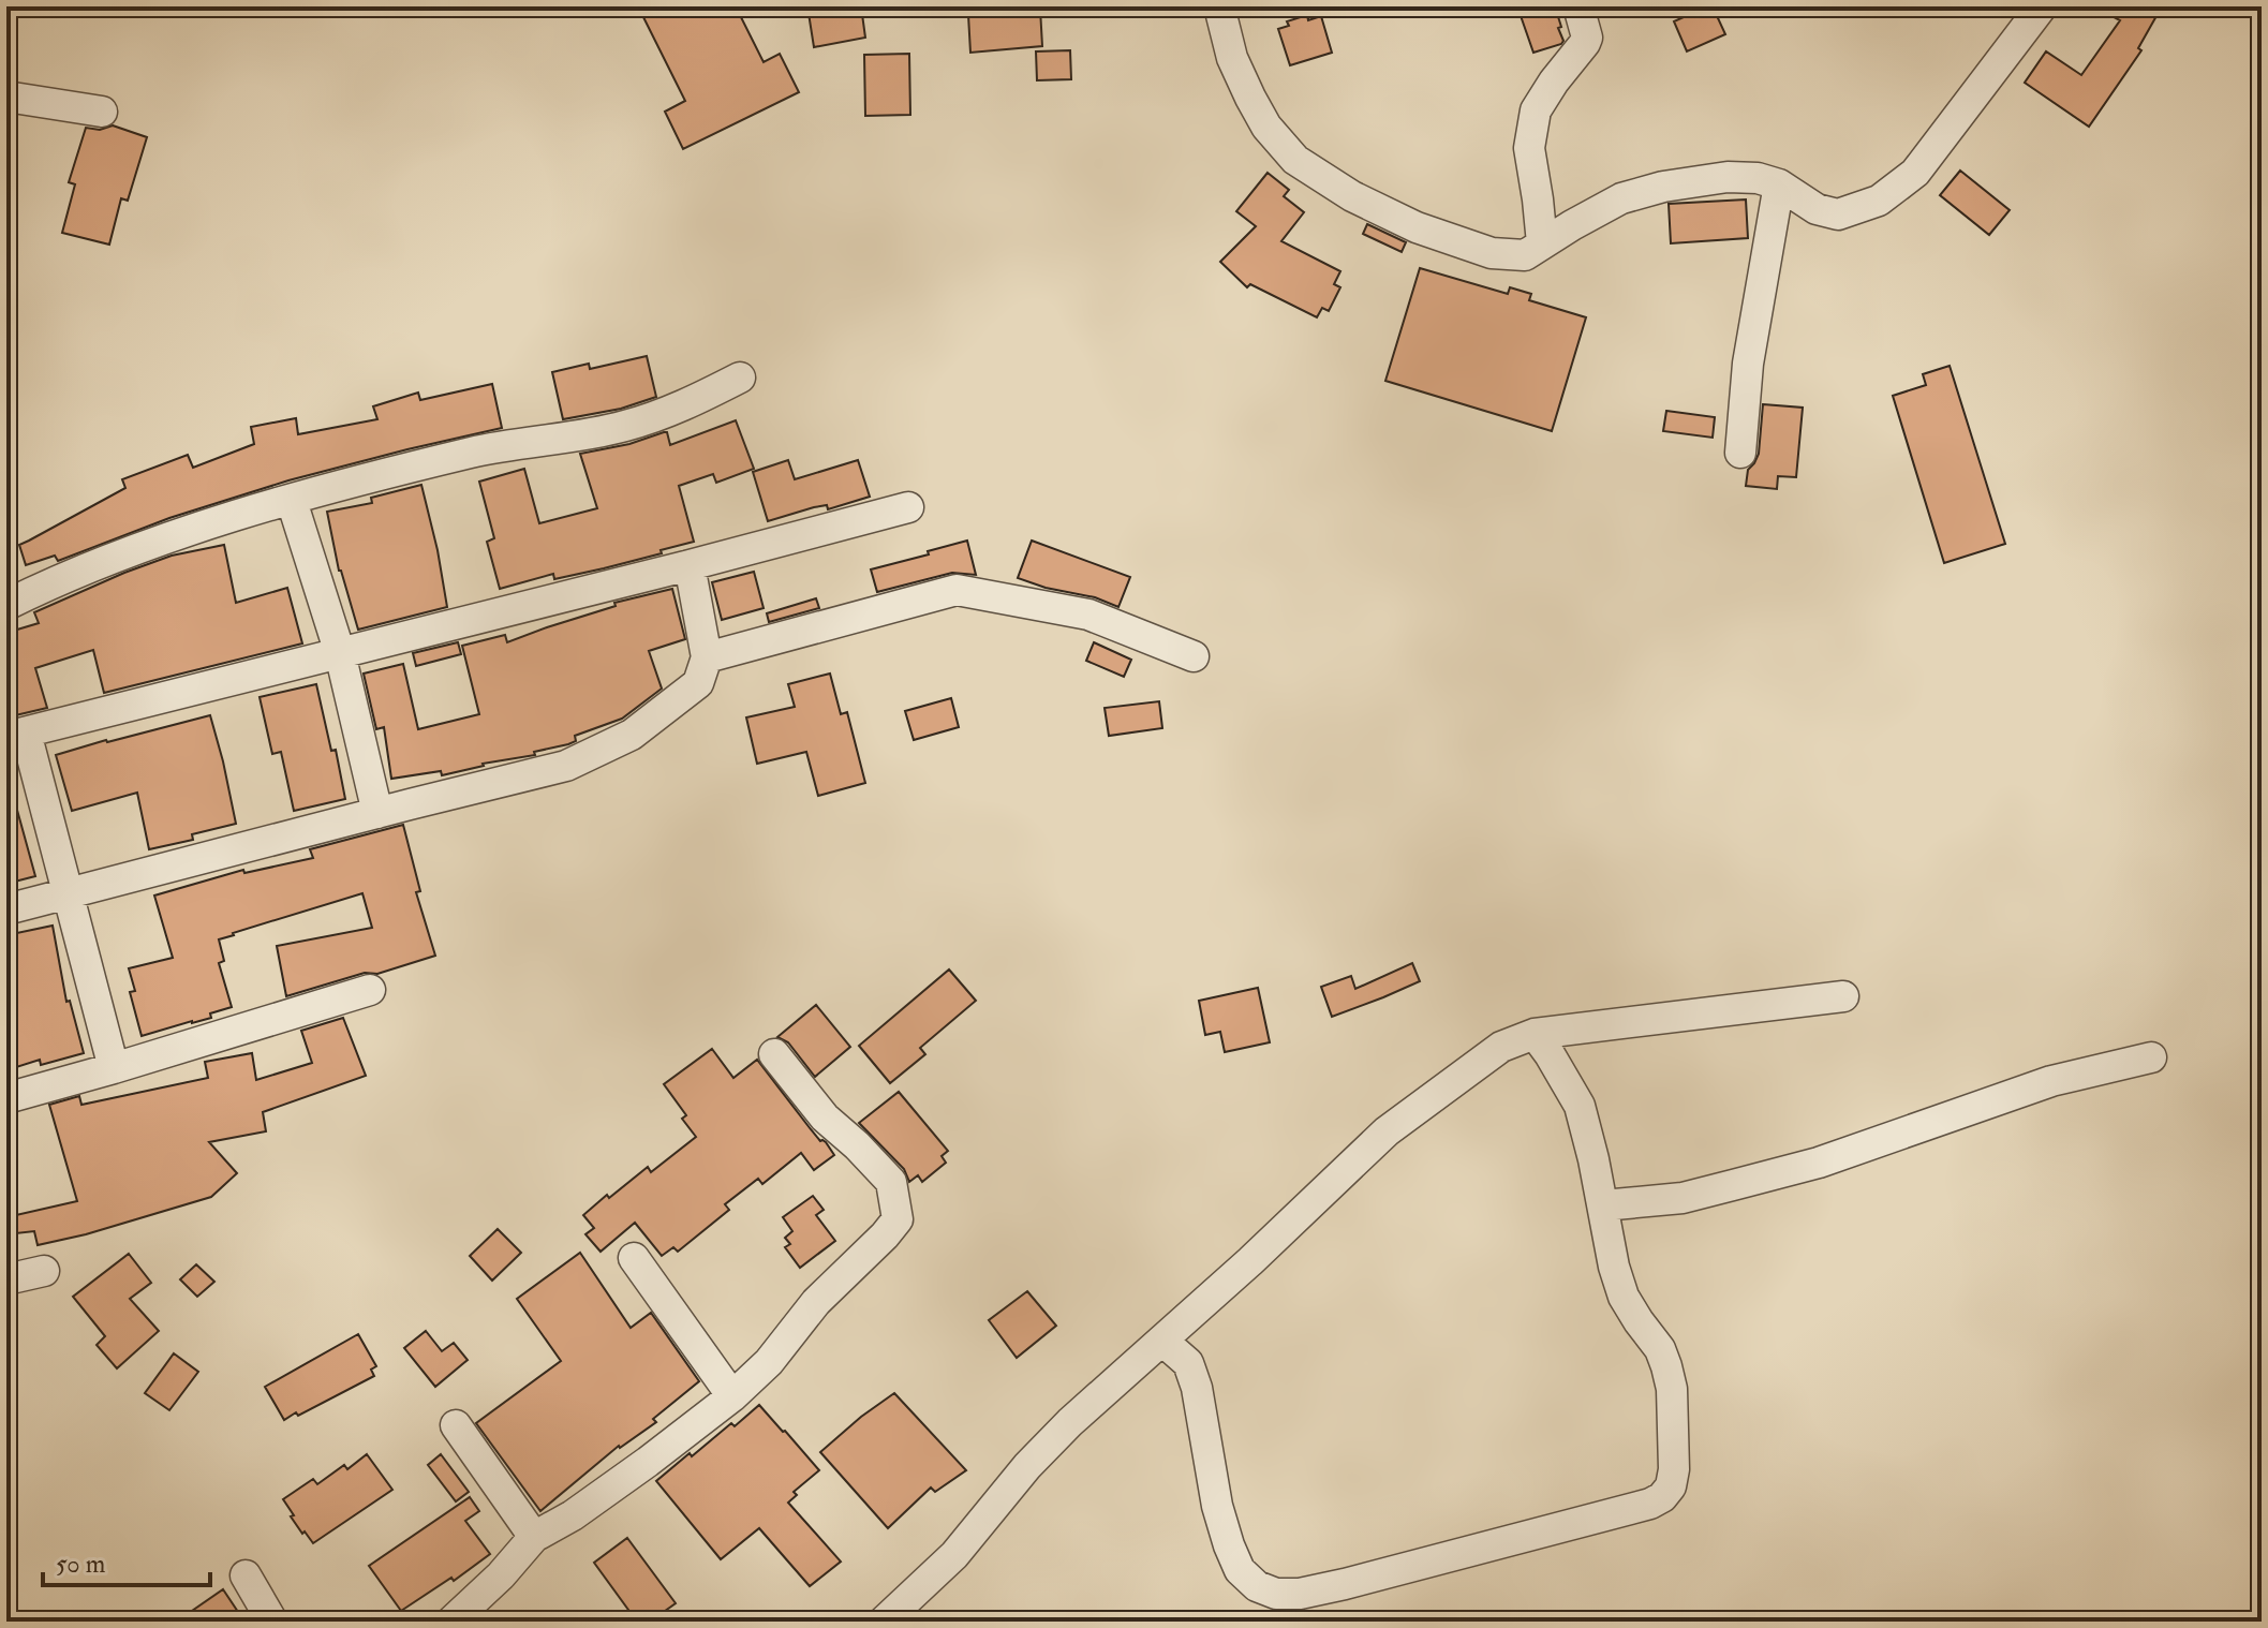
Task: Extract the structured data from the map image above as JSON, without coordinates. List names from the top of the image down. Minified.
{"scale_bar":"50 m"}
